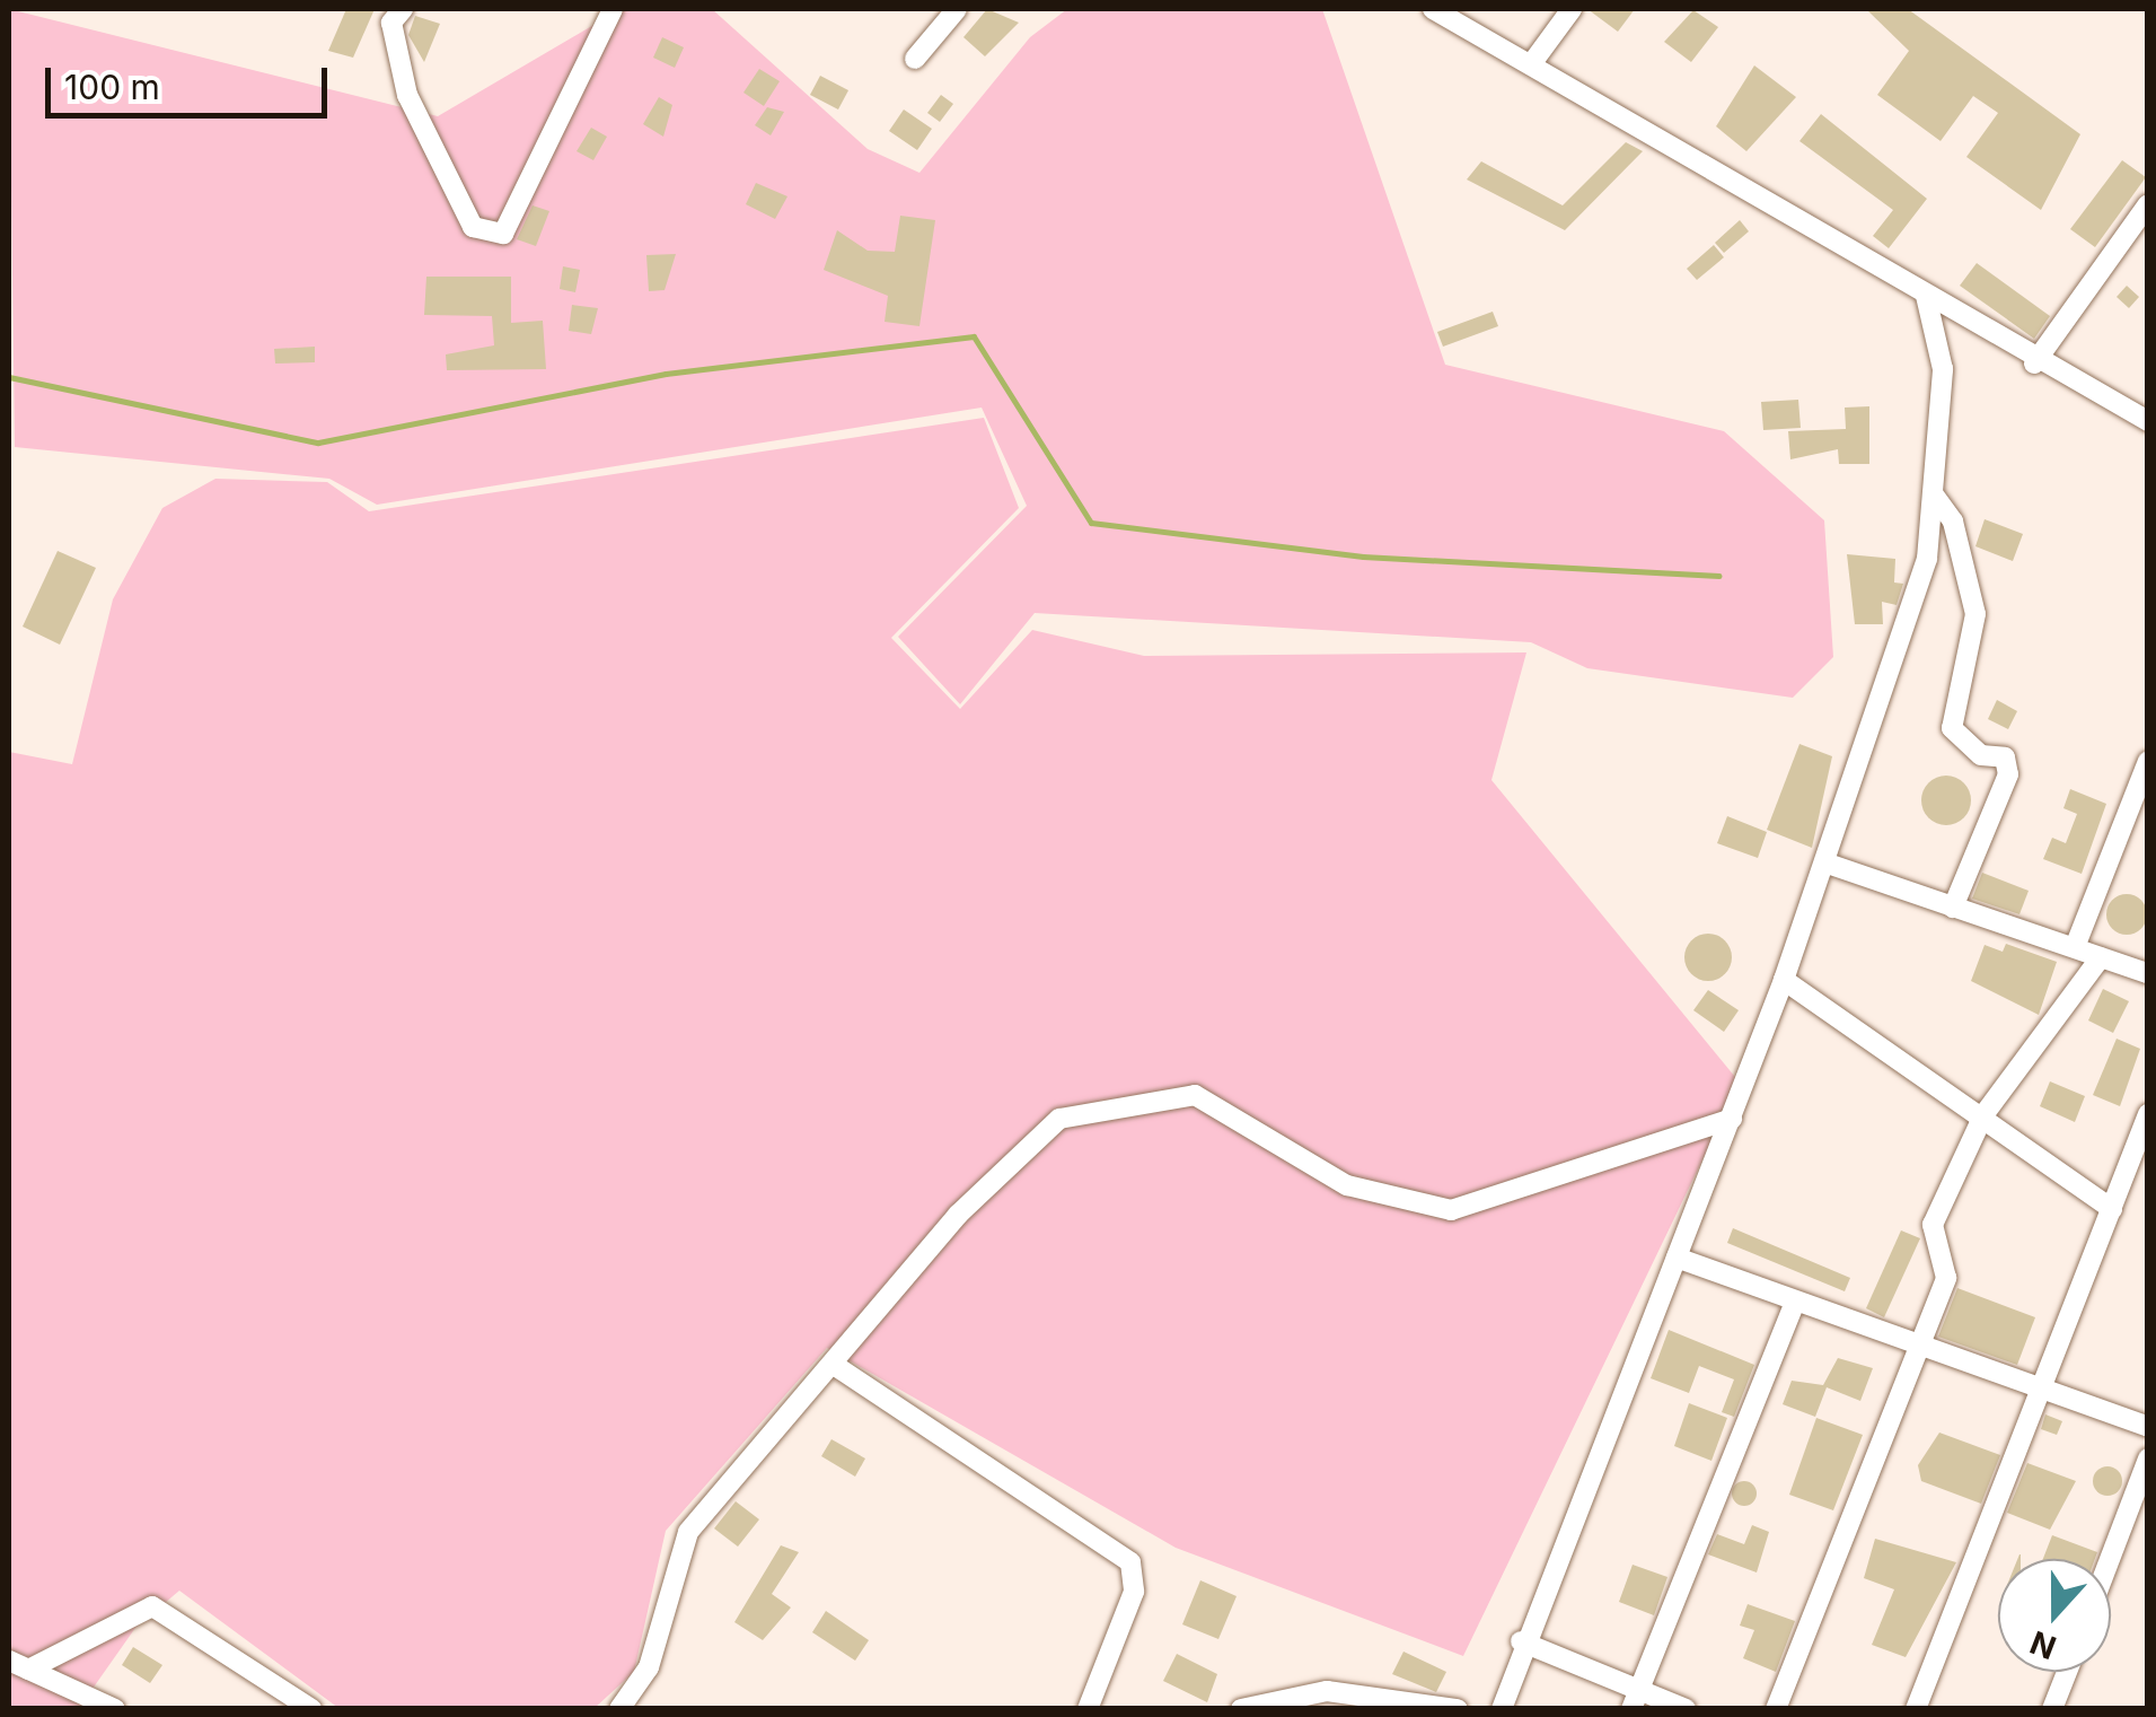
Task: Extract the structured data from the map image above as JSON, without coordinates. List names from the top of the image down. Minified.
{"scale_bar":"100 m","north":"bottom"}
